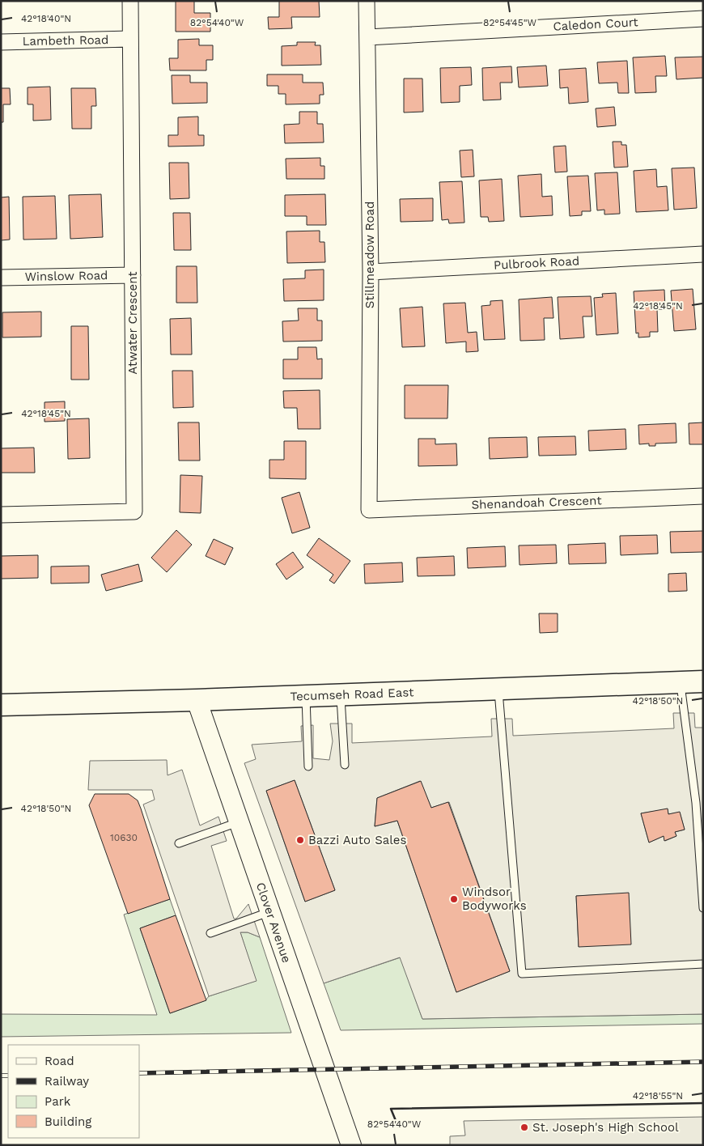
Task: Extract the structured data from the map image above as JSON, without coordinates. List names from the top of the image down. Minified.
{"streets":{"main road":["Tecumseh Road East"],"street":["Caledon Court","Lambeth Road","Stillmeadow Road","Pulbrook Road","Winslow Road","Atwater Crescent","Shenandoah Crescent","Clover Avenue"]},"crossings":[["Caledon Court","Stillmeadow Road"],["Lambeth Road","Atwater Crescent"],["Stillmeadow Road","Pulbrook Road"],["Stillmeadow Road","Shenandoah Crescent"],["Winslow Road","Atwater Crescent"],["Tecumseh Road East","Clover Avenue"]],"places":["Bazzi Auto Sales","Windsor Bodyworks","St. Joseph's High School"],"house_numbers":["10630"],"legend":["Road","Railway","Park","Building"],"coordinates":["42°18'40\"N","82°54'40\"W","82°54'45\"W","42°18'45\"N","42°18'50\"N","42°18'55\"N"]}
